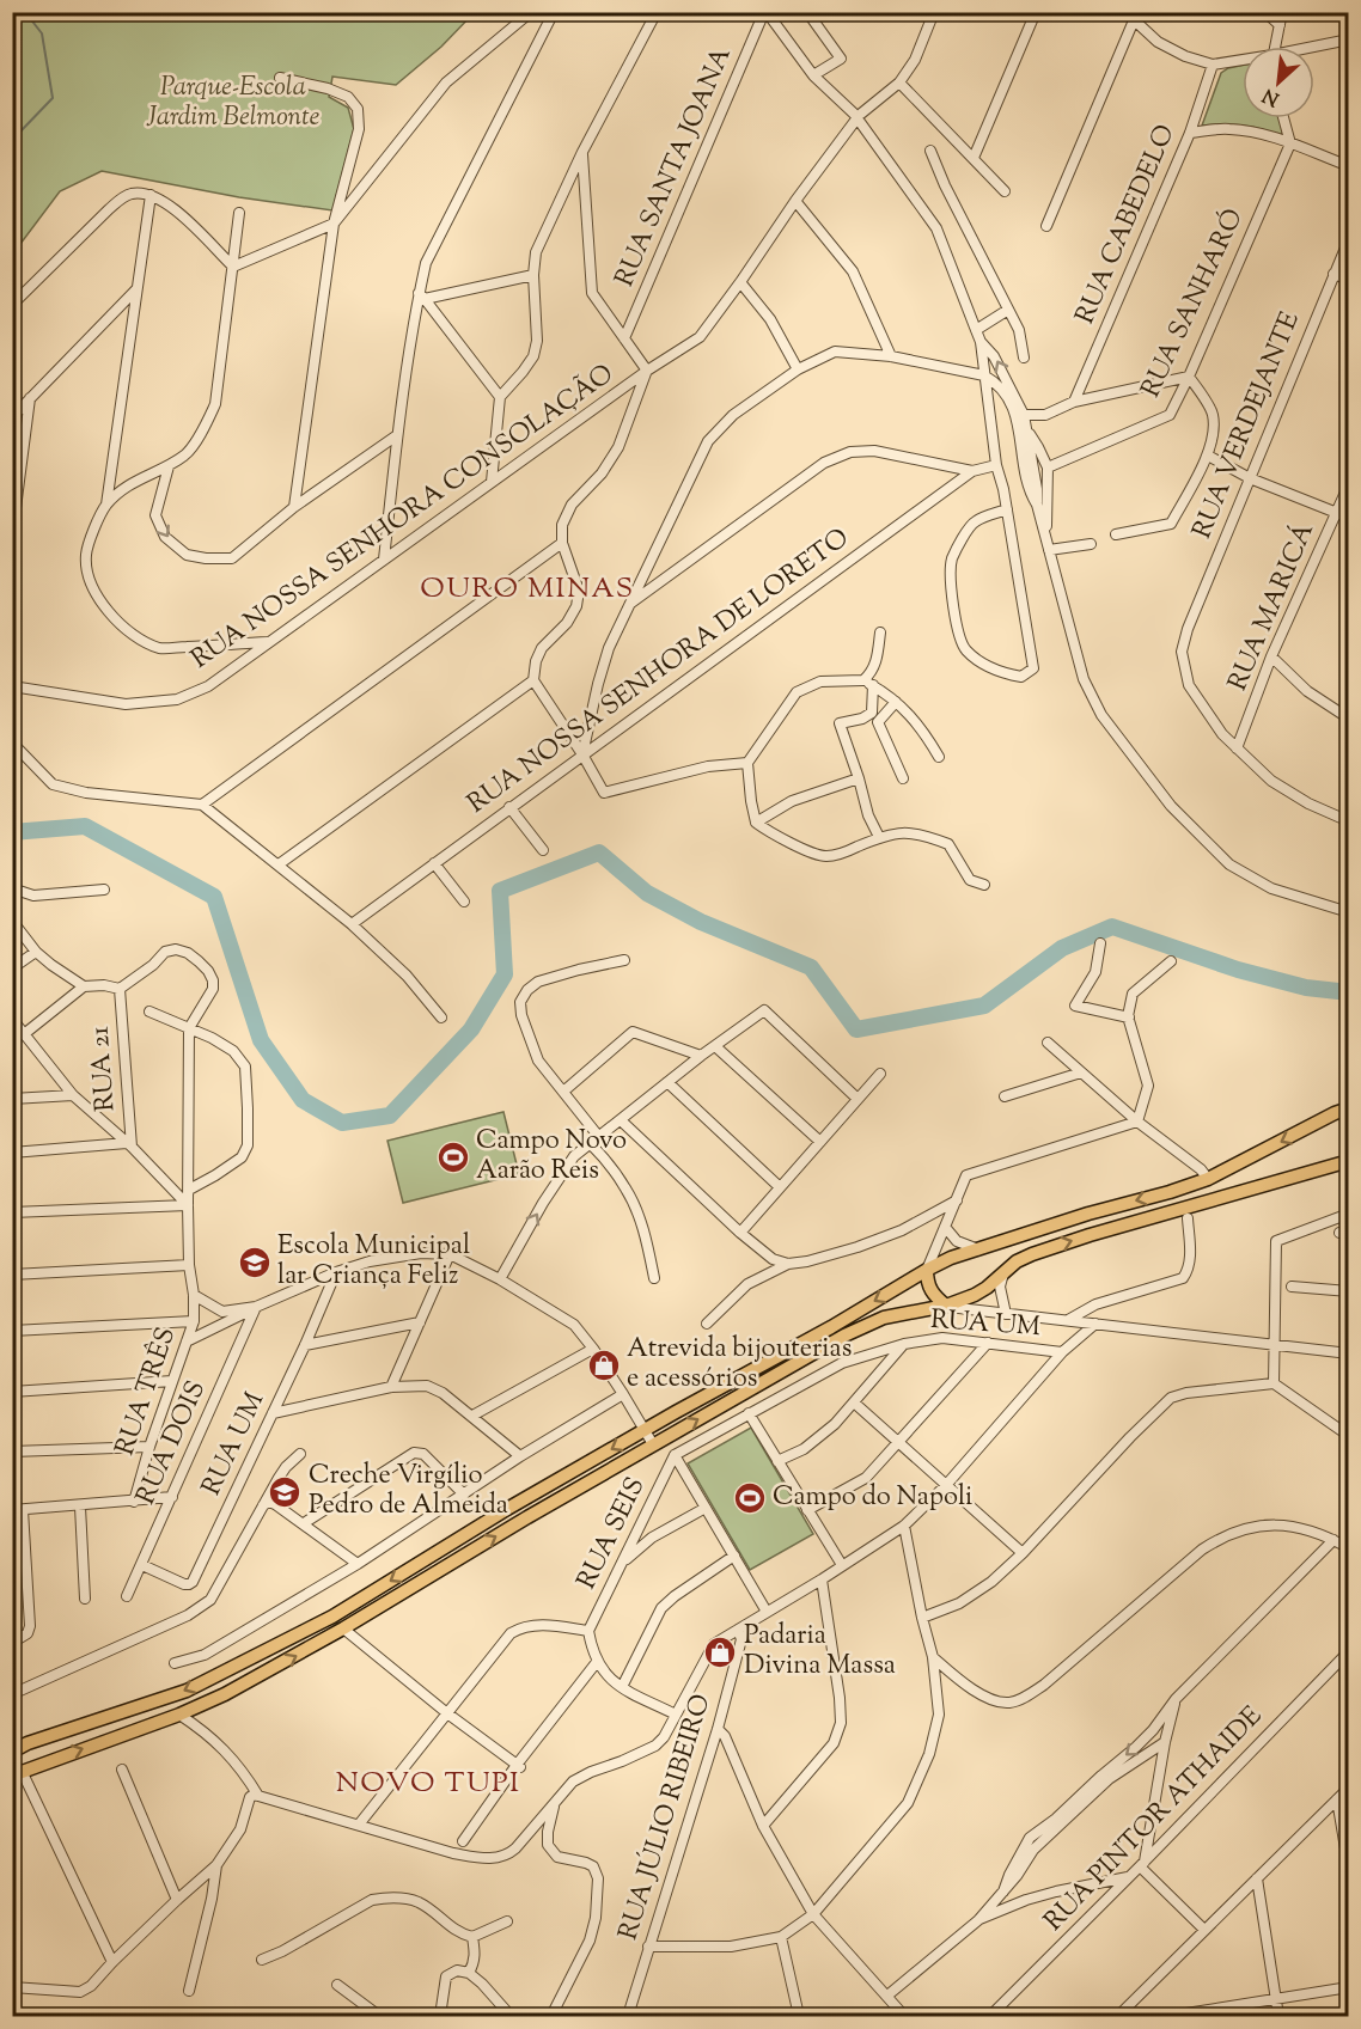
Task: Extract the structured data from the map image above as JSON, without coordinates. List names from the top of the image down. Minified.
{"streets":{"street":["RUA SANTA JOANA","RUA CABEDELO","RUA SANHARÓ","RUA VERDEJANTE","RUA NOSSA SENHORA CONSOLAÇÃO","RUA MARICÁ","RUA NOSSA SENHORA DE LORETO","RUA 21","RUA UM","RUA TRÊS","RUA DOIS","RUA SEIS","RUA JÚLIO RIBEIRO","RUA PINTOR ATHAIDE"]},"crossings":[["RUA VERDEJANTE","RUA MARICÁ"],["RUA UM","RUA DOIS"],["RUA UM","RUA SEIS"]],"districts":["OURO MINAS","NOVO TUPI"],"parks":["Parque-Escola Jardim Belmonte"],"places":{"sports":["Campo Novo Aarão Reis","Campo do Napoli"],"school or university":["Escola Municipal lar Criança Feliz","Creche Virgílio Pedro de Almeida"],"shop":["Atrevida bijouterias e acessórios","Padaria Divina Massa"]},"north":"bottom left"}
